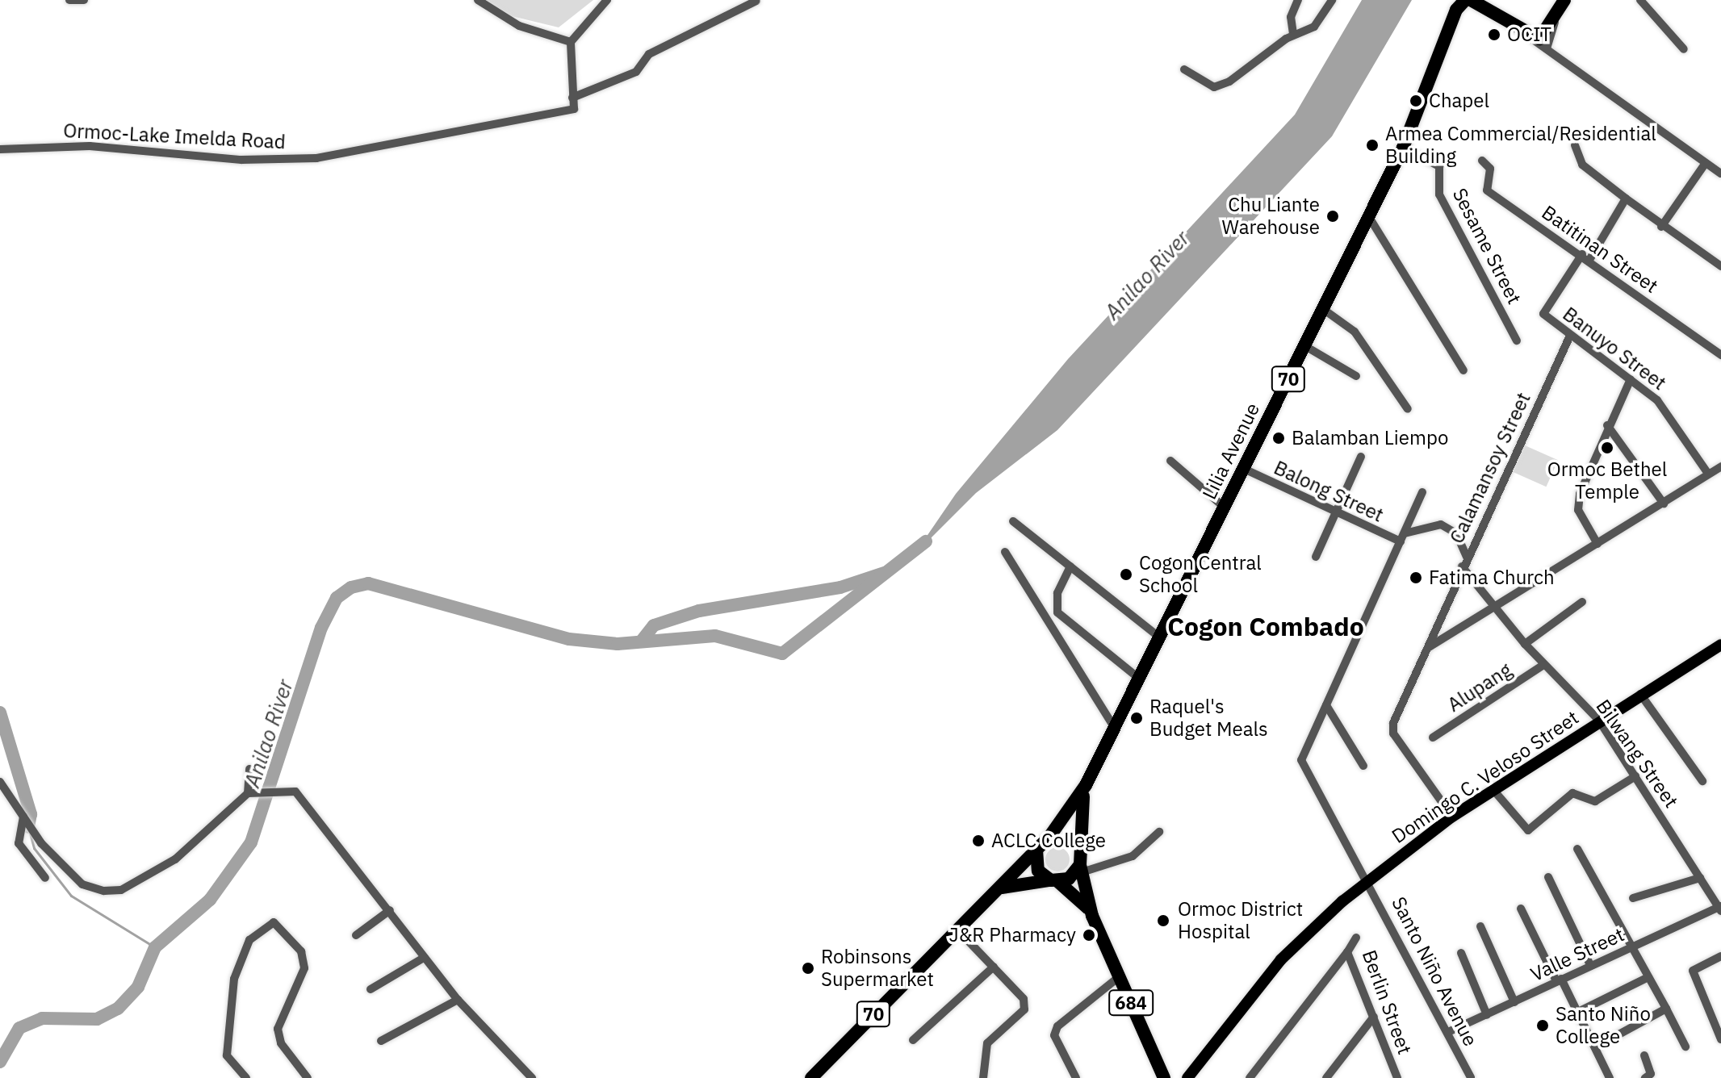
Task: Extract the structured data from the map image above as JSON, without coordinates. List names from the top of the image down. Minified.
{"streets":{"highway":["70","Lilia Avenue","684"],"main road":["Domingo C. Veloso Street"],"street":["Ormoc-Lake Imelda Road","Sesame Street","Batitinan Street","Banuyo Street","Calamansoy Street","Balong Street","Alupang","Bilwang Street","Valle Street","Santo Niño Avenue","Berlin Street"]},"crossings":[["Sesame Street","Lilia Avenue"],["Batitinan Street","Banuyo Street"],["Banuyo Street","Calamansoy Street"],["70","Lilia Avenue"],["70","684"],["Lilia Avenue","Balong Street"],["Calamansoy Street","Bilwang Street"],["Calamansoy Street","Domingo C. Veloso Street"],["Alupang","Bilwang Street"],["Bilwang Street","Domingo C. Veloso Street"],["Bilwang Street","Valle Street"],["Domingo C. Veloso Street","Santo Niño Avenue"],["Valle Street","Santo Niño Avenue"]],"districts":["Cogon Combado"],"water":["Anilao River"],"places":["OCIT","Chapel","Armea Commercial/Residential Building","Chu Liante Warehouse","Balamban Liempo","Ormoc Bethel Temple","Cogon Central School","Fatima Church","Raquel's Budget Meals","ACLC College","Ormoc District Hospital","J&R Pharmacy","Robinsons Supermarket","Santo Niño College"]}
